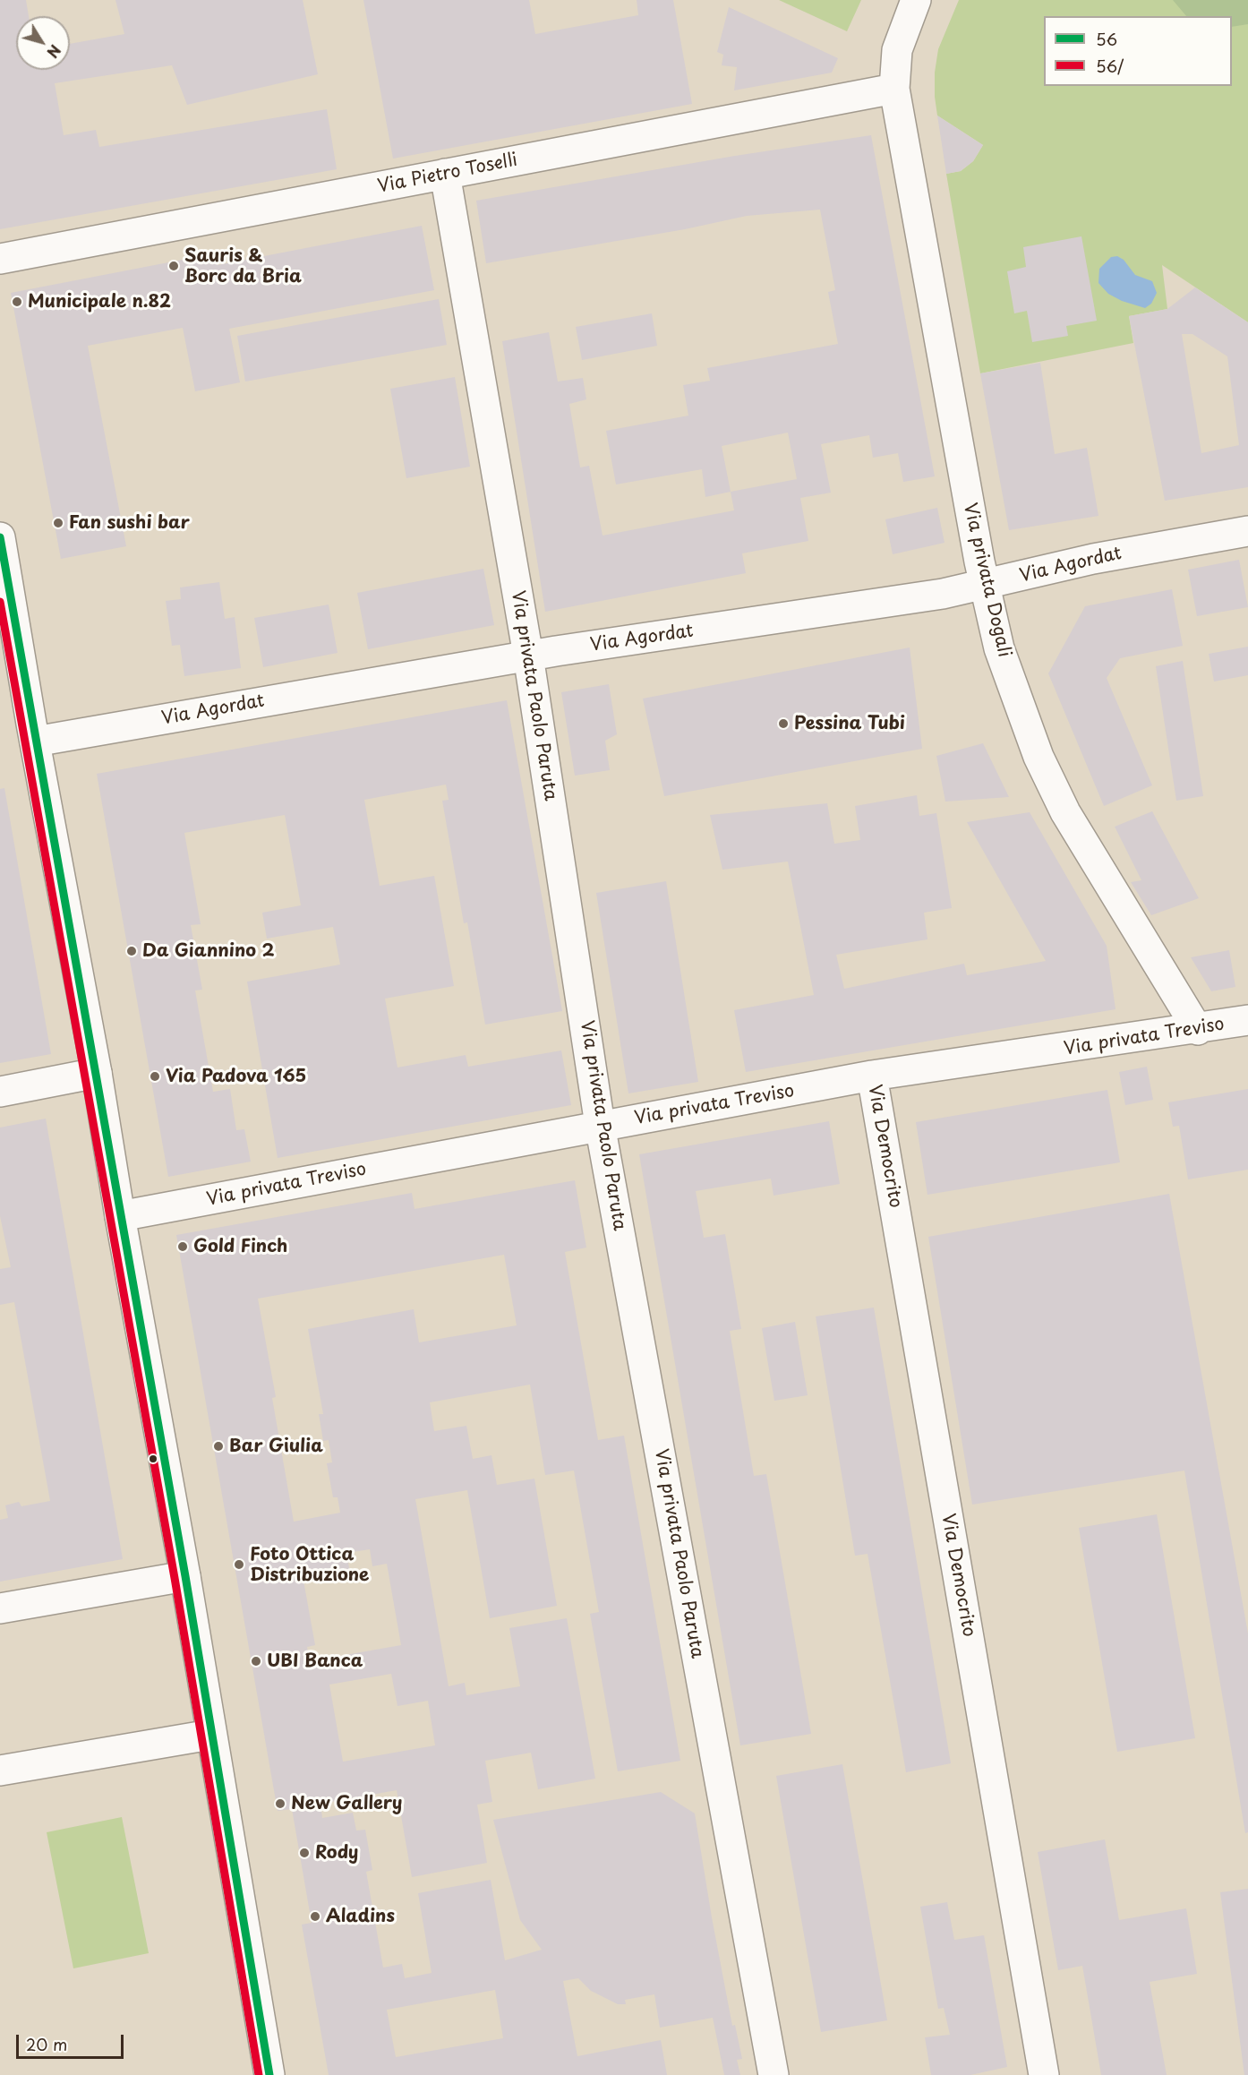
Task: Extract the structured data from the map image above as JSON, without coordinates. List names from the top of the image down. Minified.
{"streets":{"street":["Via Pietro Toselli","Via Agordat","Via privata Dogali","Via privata Paolo Paruta","Via privata Treviso","Via Democrito"]},"crossings":[["Via Pietro Toselli","Via privata Dogali"],["Via Pietro Toselli","Via privata Paolo Paruta"],["Via Agordat","Via privata Dogali"],["Via Agordat","Via privata Paolo Paruta"],["Via privata Dogali","Via privata Treviso"],["Via privata Paolo Paruta","Via privata Treviso"],["Via privata Treviso","Via Democrito"]],"places":["Sauris & Borc da Bria","Municipale n.82","Fan sushi bar","Pessina Tubi","Da Giannino 2","Via Padova 165","Gold Finch","Bar Giulia","Foto Ottica Distribuzione","UBI Banca","New Gallery","Rody","Aladins"],"lines":["transit line 56","transit line 56/"],"legend":["56","56/"],"scale_bar":"20 m","north":"bottom right"}
